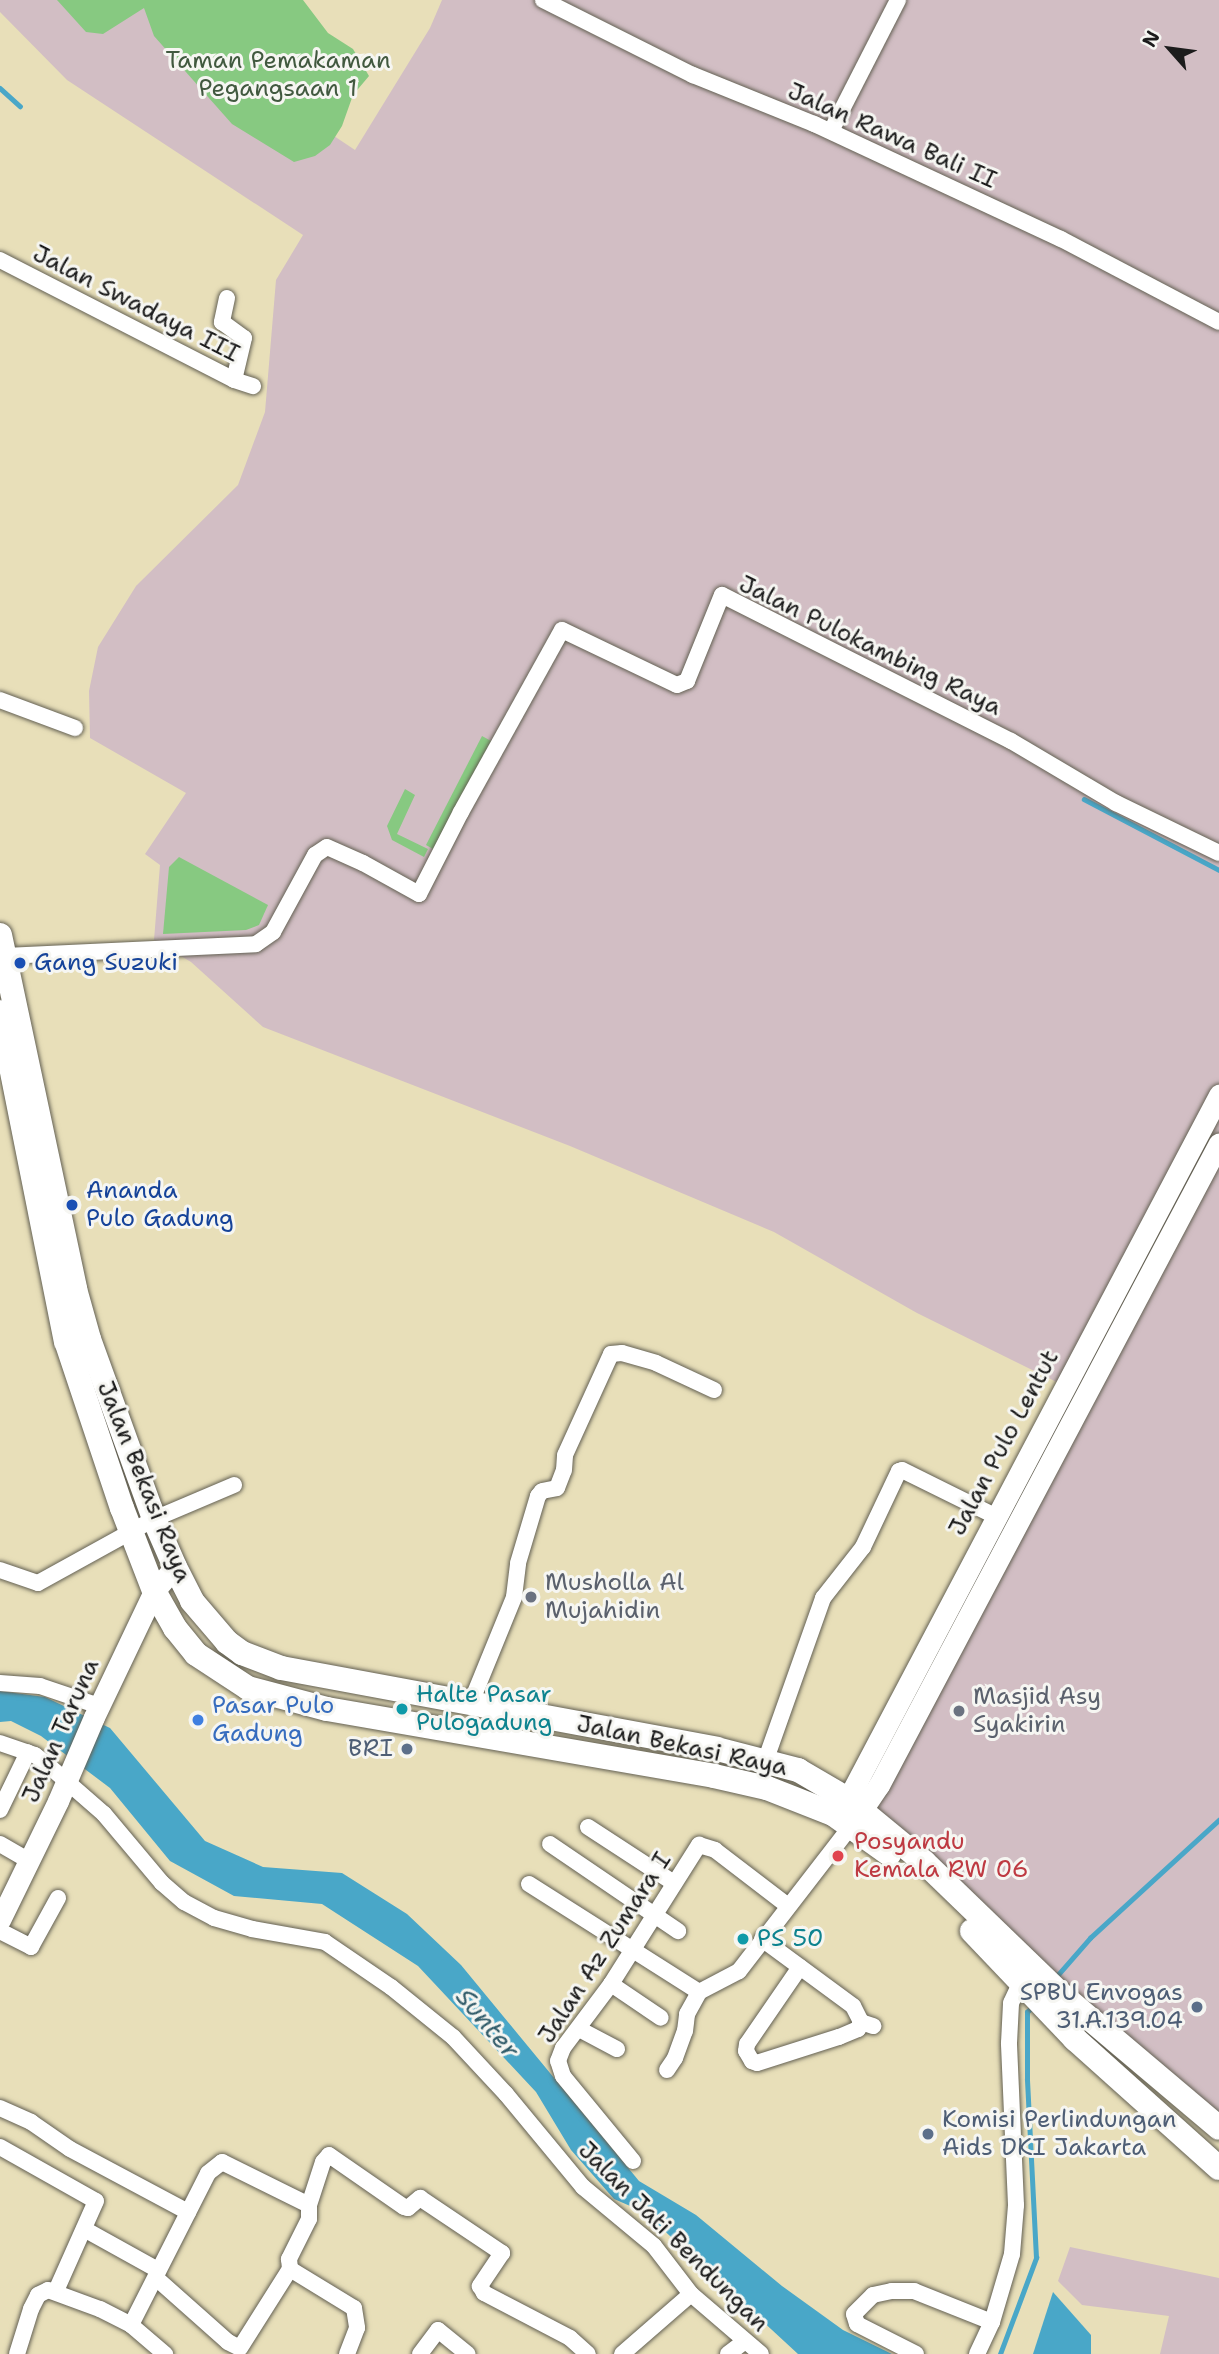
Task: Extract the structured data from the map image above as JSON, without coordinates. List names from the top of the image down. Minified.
{"streets":{"main road":["Jalan Bekasi Raya"],"street":["Jalan Rawa Bali II","Jalan Swadaya III","Jalan Pulokambing Raya","Jalan Pulo Lentut","Jalan Taruna","Jalan Az Zumara I","Jalan Jati Bendungan"]},"crossings":[["Jalan Pulokambing Raya","Jalan Bekasi Raya"],["Jalan Pulo Lentut","Jalan Bekasi Raya"],["Jalan Bekasi Raya","Jalan Taruna"],["Jalan Taruna","Jalan Jati Bendungan"]],"water":["Sunter"],"parks":["Taman Pemakaman Pegangsaan 1"],"places":["Gang Suzuki","Ananda Pulo Gadung","Musholla Al Mujahidin","Halte Pasar Pulogadung","Masjid Asy Syakirin","Pasar Pulo Gadung","BRI","Posyandu Kemala RW 06","PS 50","SPBU Envogas 31.A.139.04","Komisi Perlindungan Aids DKI Jakarta"],"north":"top left"}
